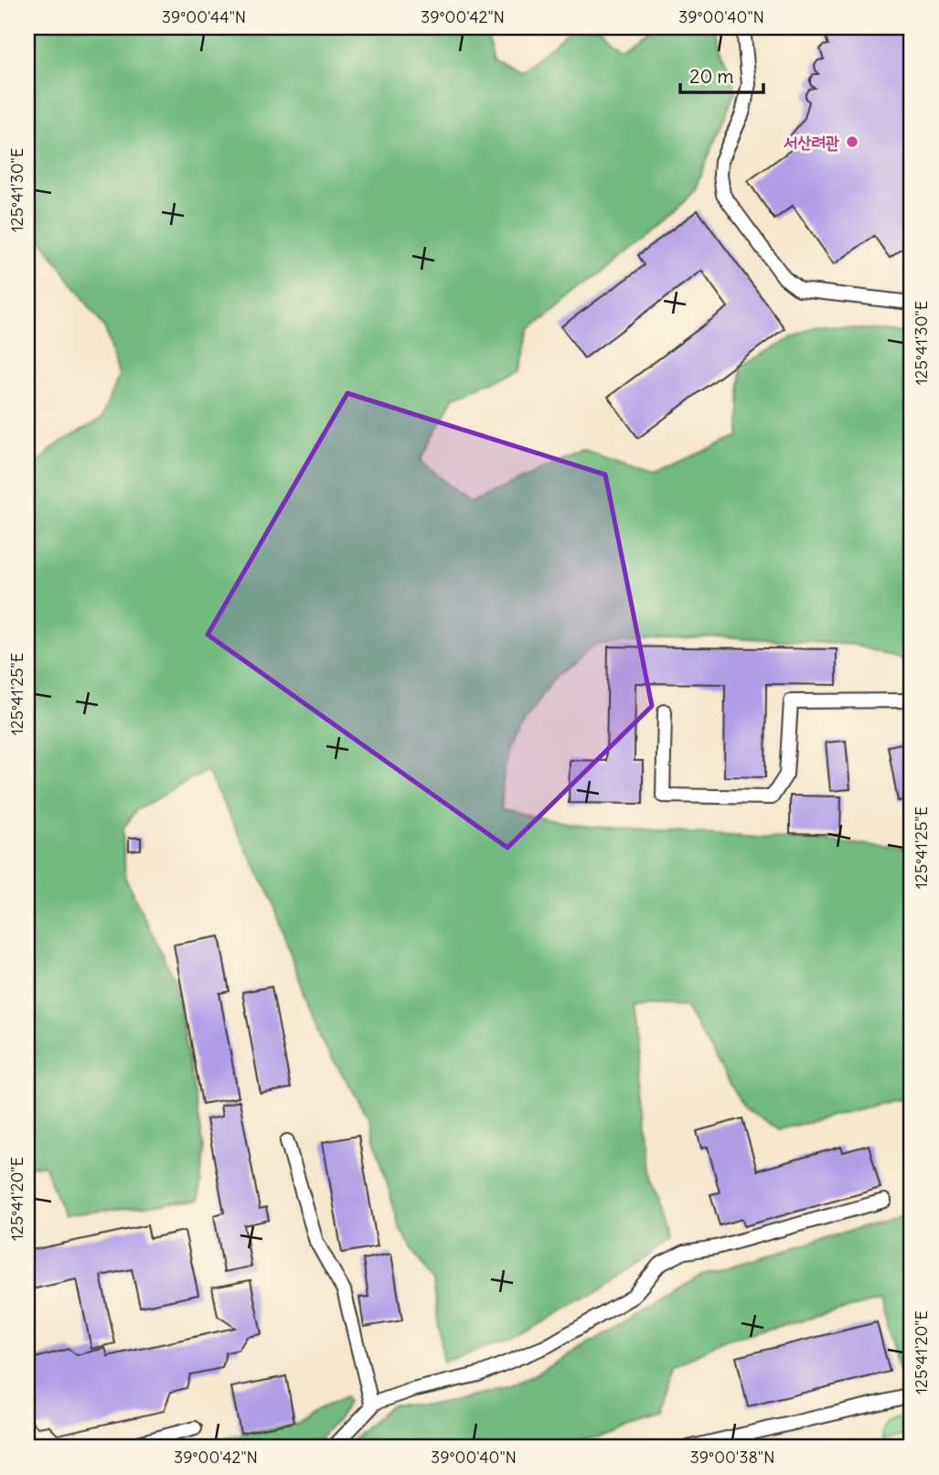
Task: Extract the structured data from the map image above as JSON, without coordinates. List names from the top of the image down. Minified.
{"places":["서산려관"],"scale_bar":"20 m","coordinates":["39°00'44\"N","39°00'42\"N","39°00'40\"N","125°41'30\"E","125°41'25\"E","125°41'20\"E","39°00'38\"N"]}
